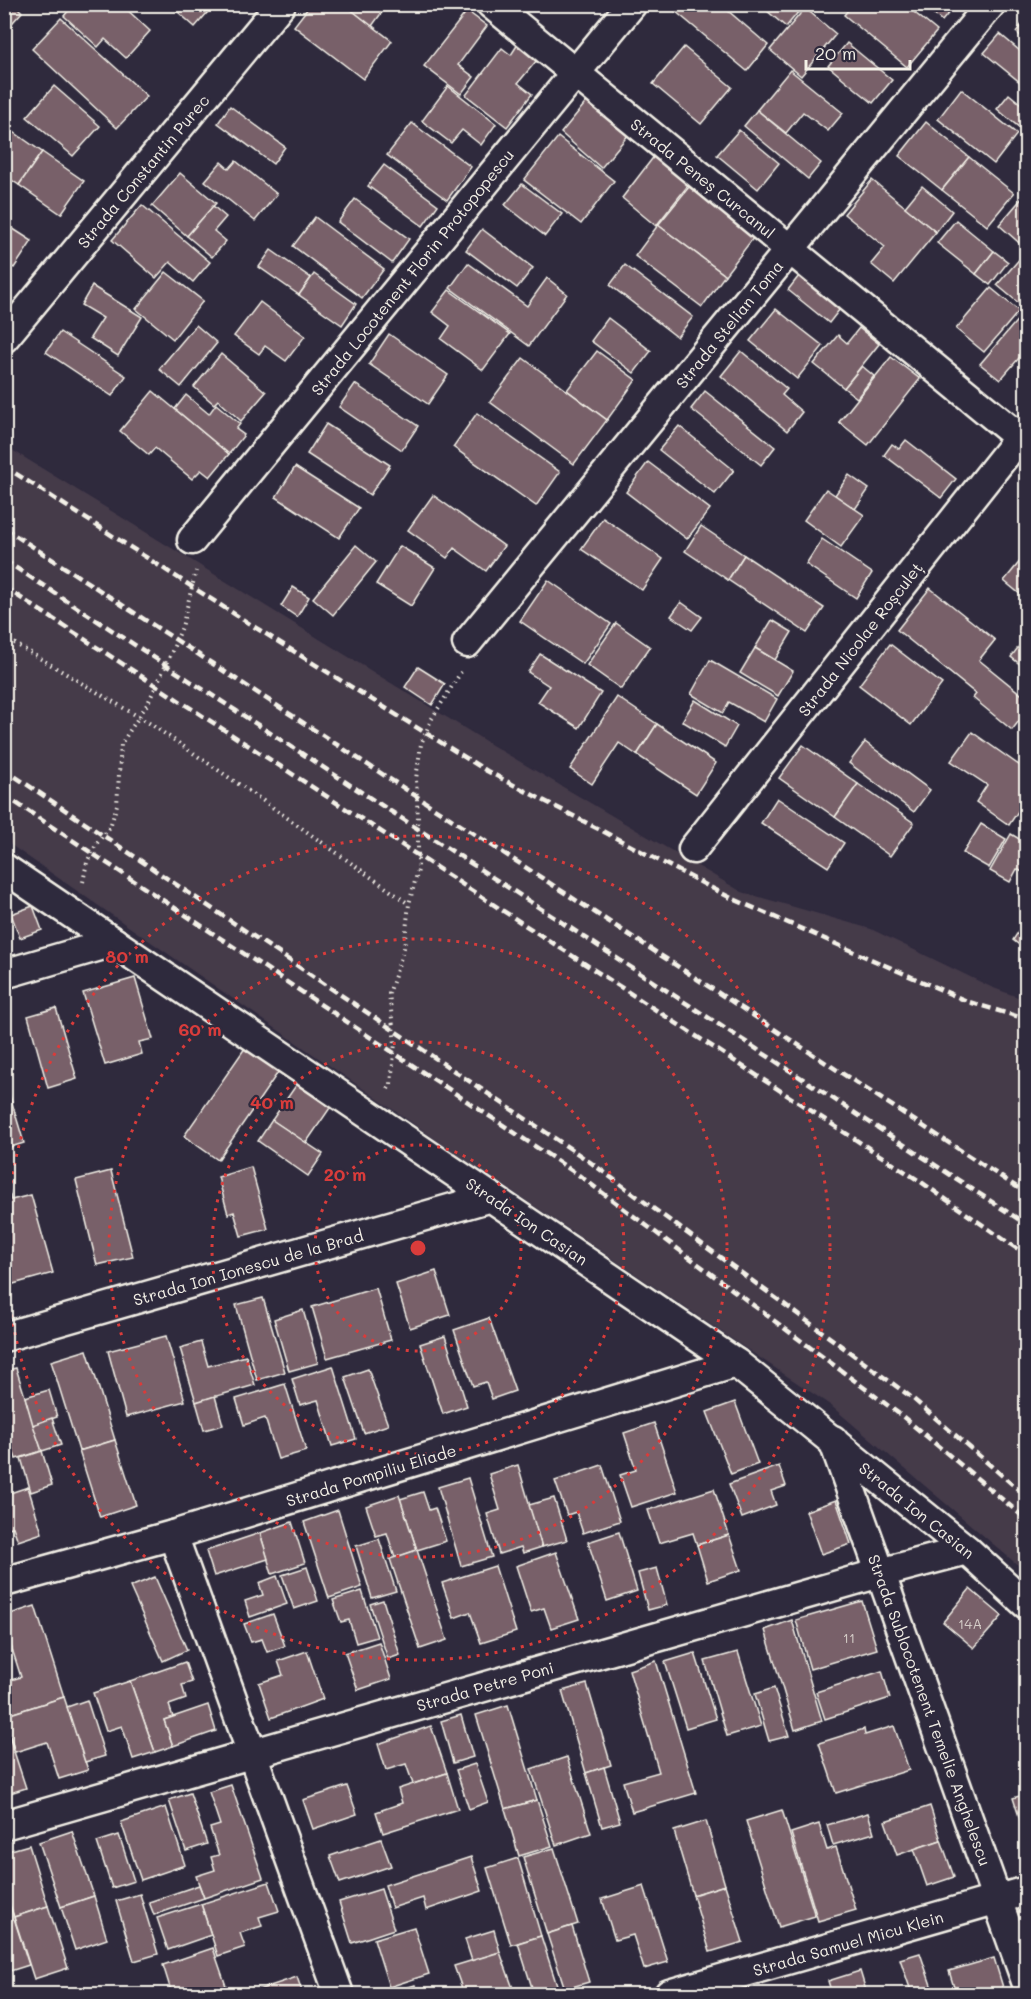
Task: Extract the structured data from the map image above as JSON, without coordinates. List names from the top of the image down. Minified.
{"streets":{"street":["Strada Constantin Purec","Strada Peneș Curcanul","Strada Locotenent Florin Protopopescu","Strada Stelian Toma","Strada Nicolae Roșculeț","Strada Ion Casian","Strada Ion Ionescu de la Brad","Strada Pompiliu Eliade","Strada Petre Poni","Strada Sublocotenent Temelie Anghelescu","Strada Samuel Micu Klein"]},"crossings":[["Strada Peneș Curcanul","Strada Locotenent Florin Protopopescu"],["Strada Peneș Curcanul","Strada Stelian Toma"],["Strada Peneș Curcanul","Strada Nicolae Roșculeț"],["Strada Ion Casian","Strada Ion Ionescu de la Brad"],["Strada Ion Casian","Strada Pompiliu Eliade"],["Strada Ion Casian","Strada Petre Poni"],["Strada Ion Casian","Strada Sublocotenent Temelie Anghelescu"],["Strada Petre Poni","Strada Sublocotenent Temelie Anghelescu"],["Strada Sublocotenent Temelie Anghelescu","Strada Samuel Micu Klein"]],"house_numbers":["14A","11"],"scale_bar":"20 m","rings":["80 m","60 m","40 m","20 m"]}
